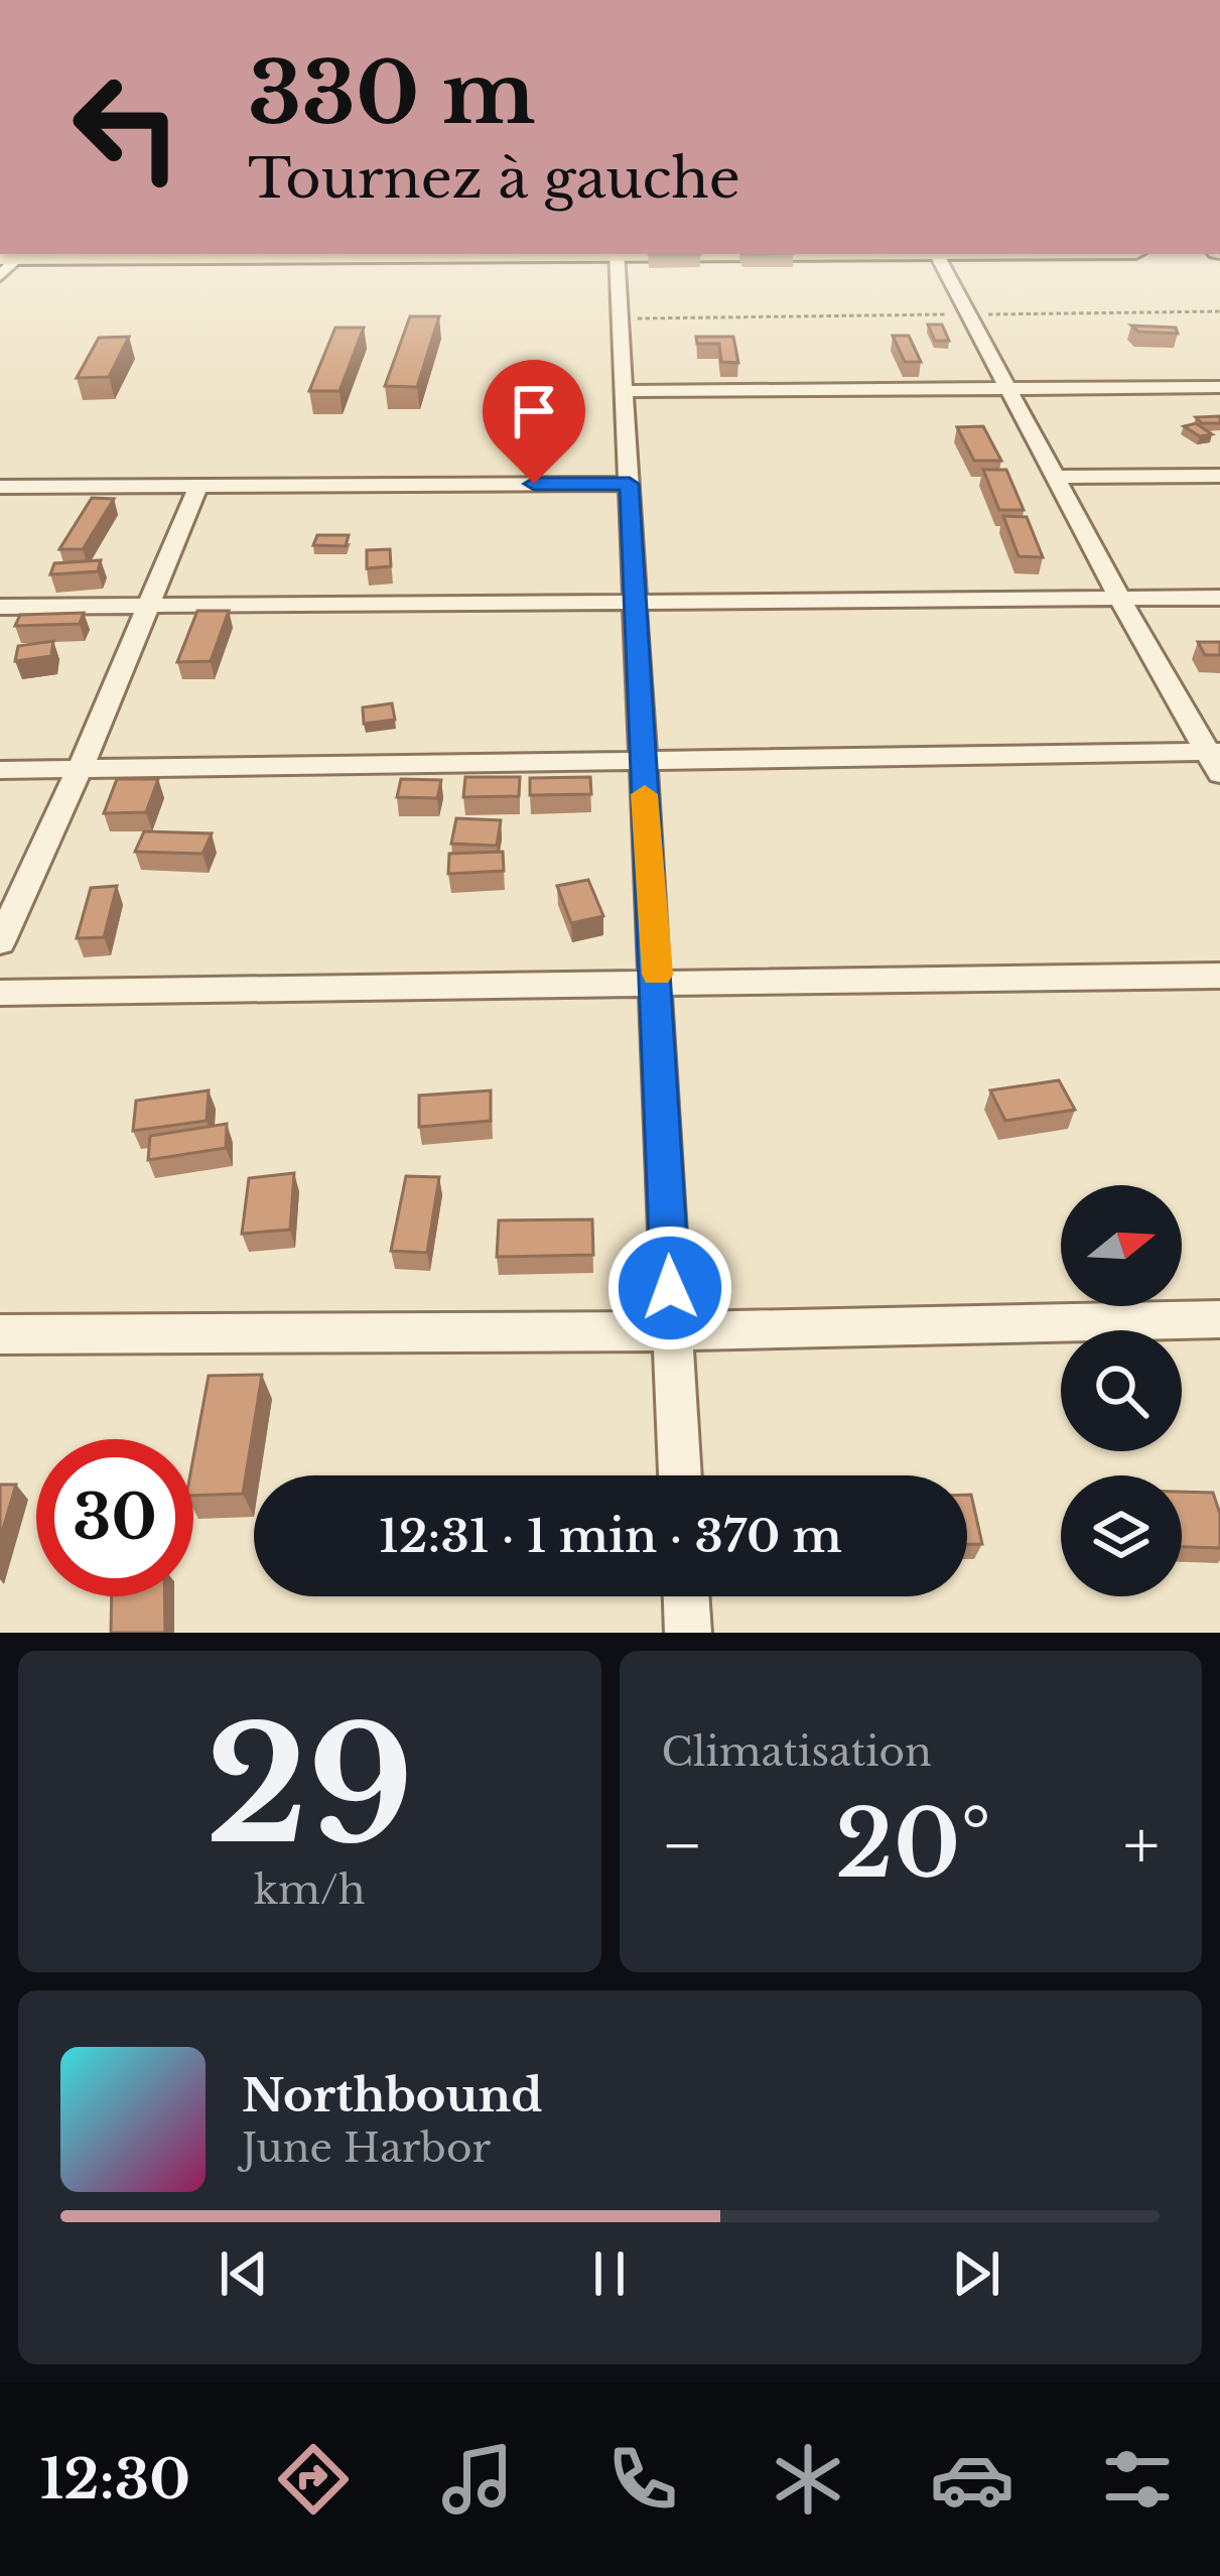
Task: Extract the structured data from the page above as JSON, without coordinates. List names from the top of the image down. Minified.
{"north":"right","page":{"turn":["330 m","Tournez à gauche"],"limit":"30","trip":"12:31 · 1 min · 370 m","tile":[["29","km/h"],"Climatisation"],"heat":["−","20°","+"],"song":["Northbound","June Harbor"],"tabs":"12:30"}}
